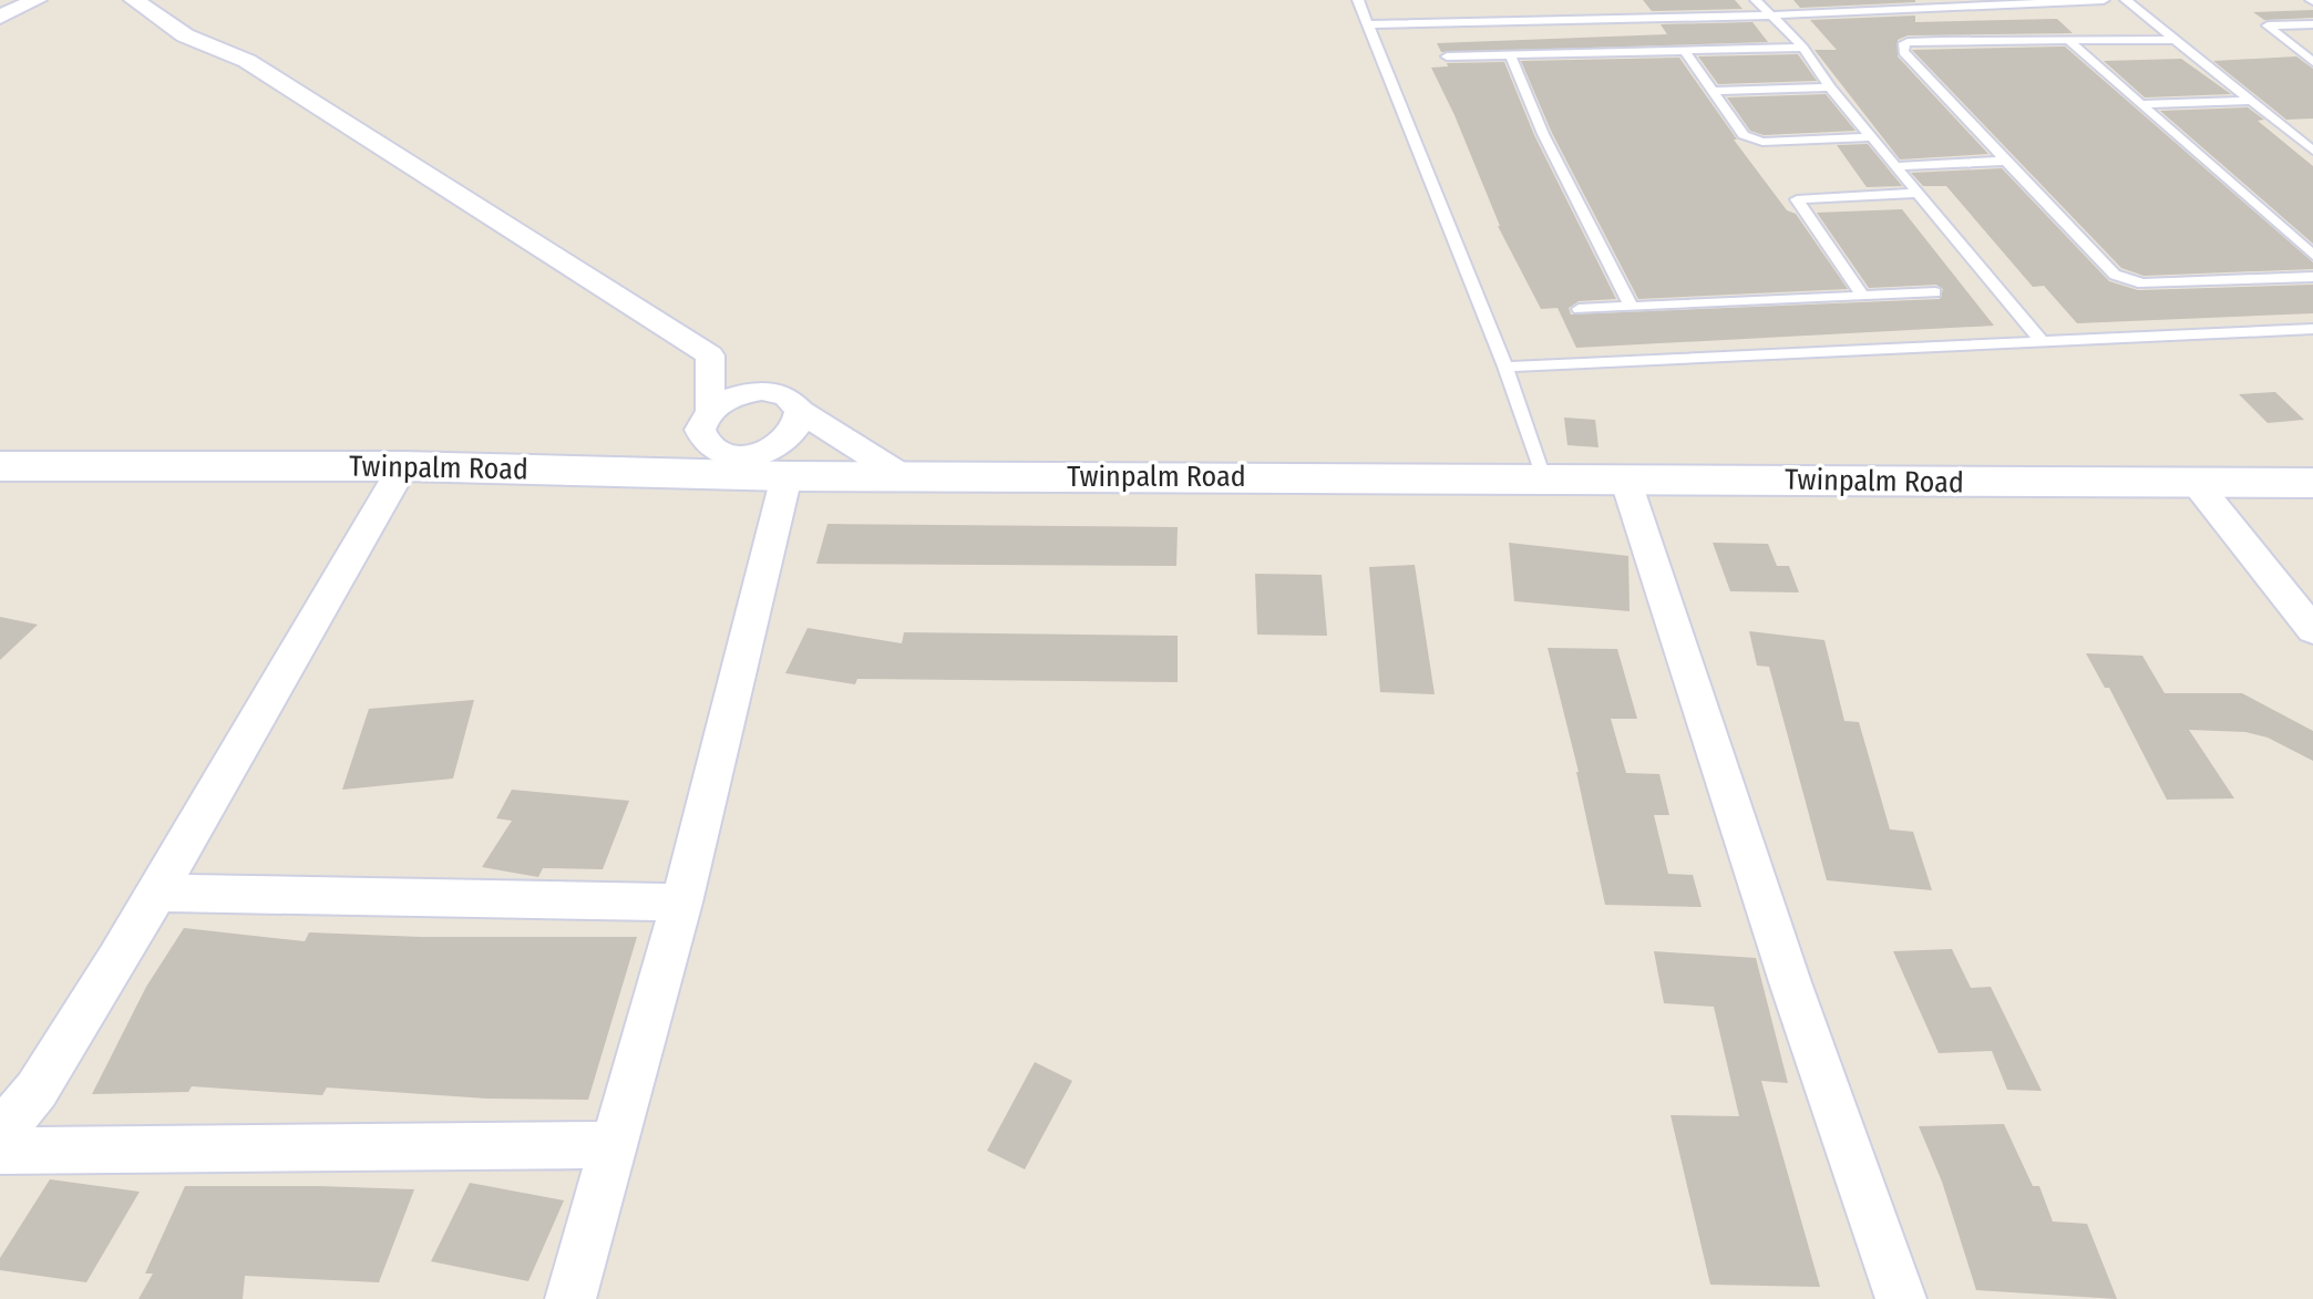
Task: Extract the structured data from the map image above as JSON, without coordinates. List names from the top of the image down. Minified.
{"streets":{"main road":["Twinpalm Road"]}}
